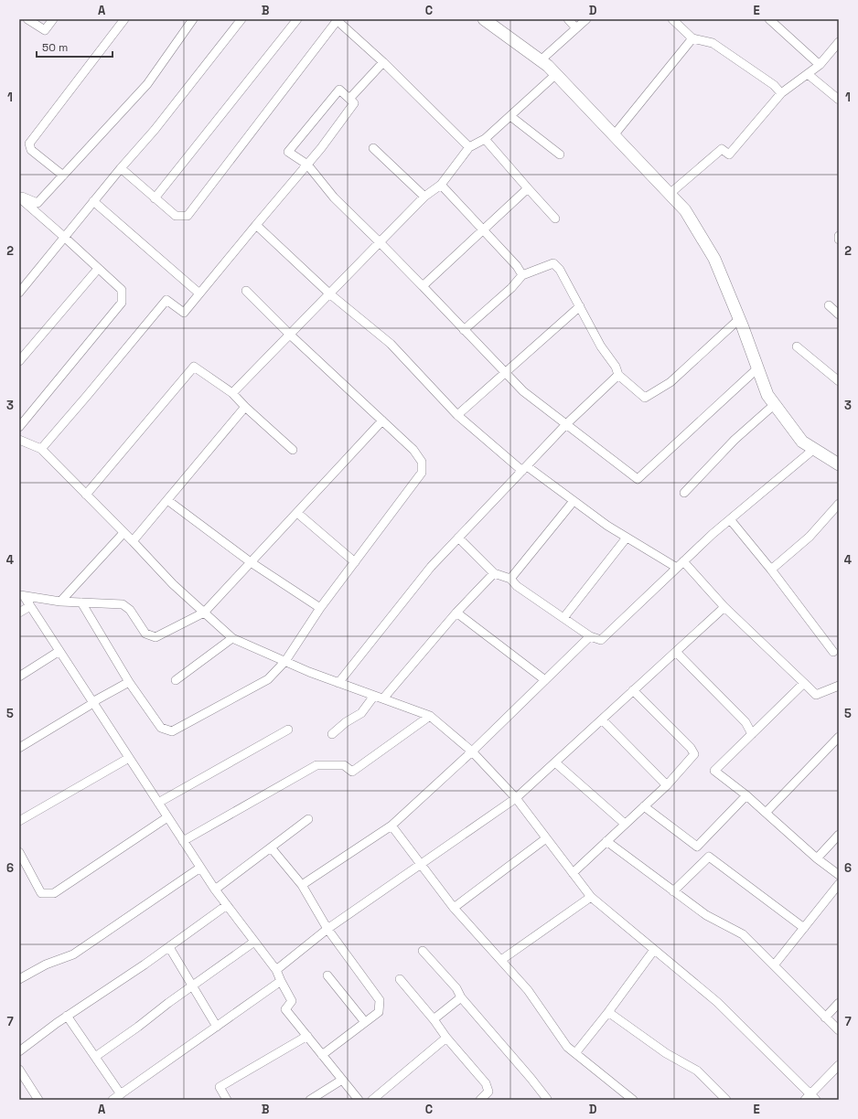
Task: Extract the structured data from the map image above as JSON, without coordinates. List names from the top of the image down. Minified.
{"scale_bar":"50 m","grid":{"columns":["A","B","C","D","E"],"rows":["1","2","3","4","5","6","7"]}}
